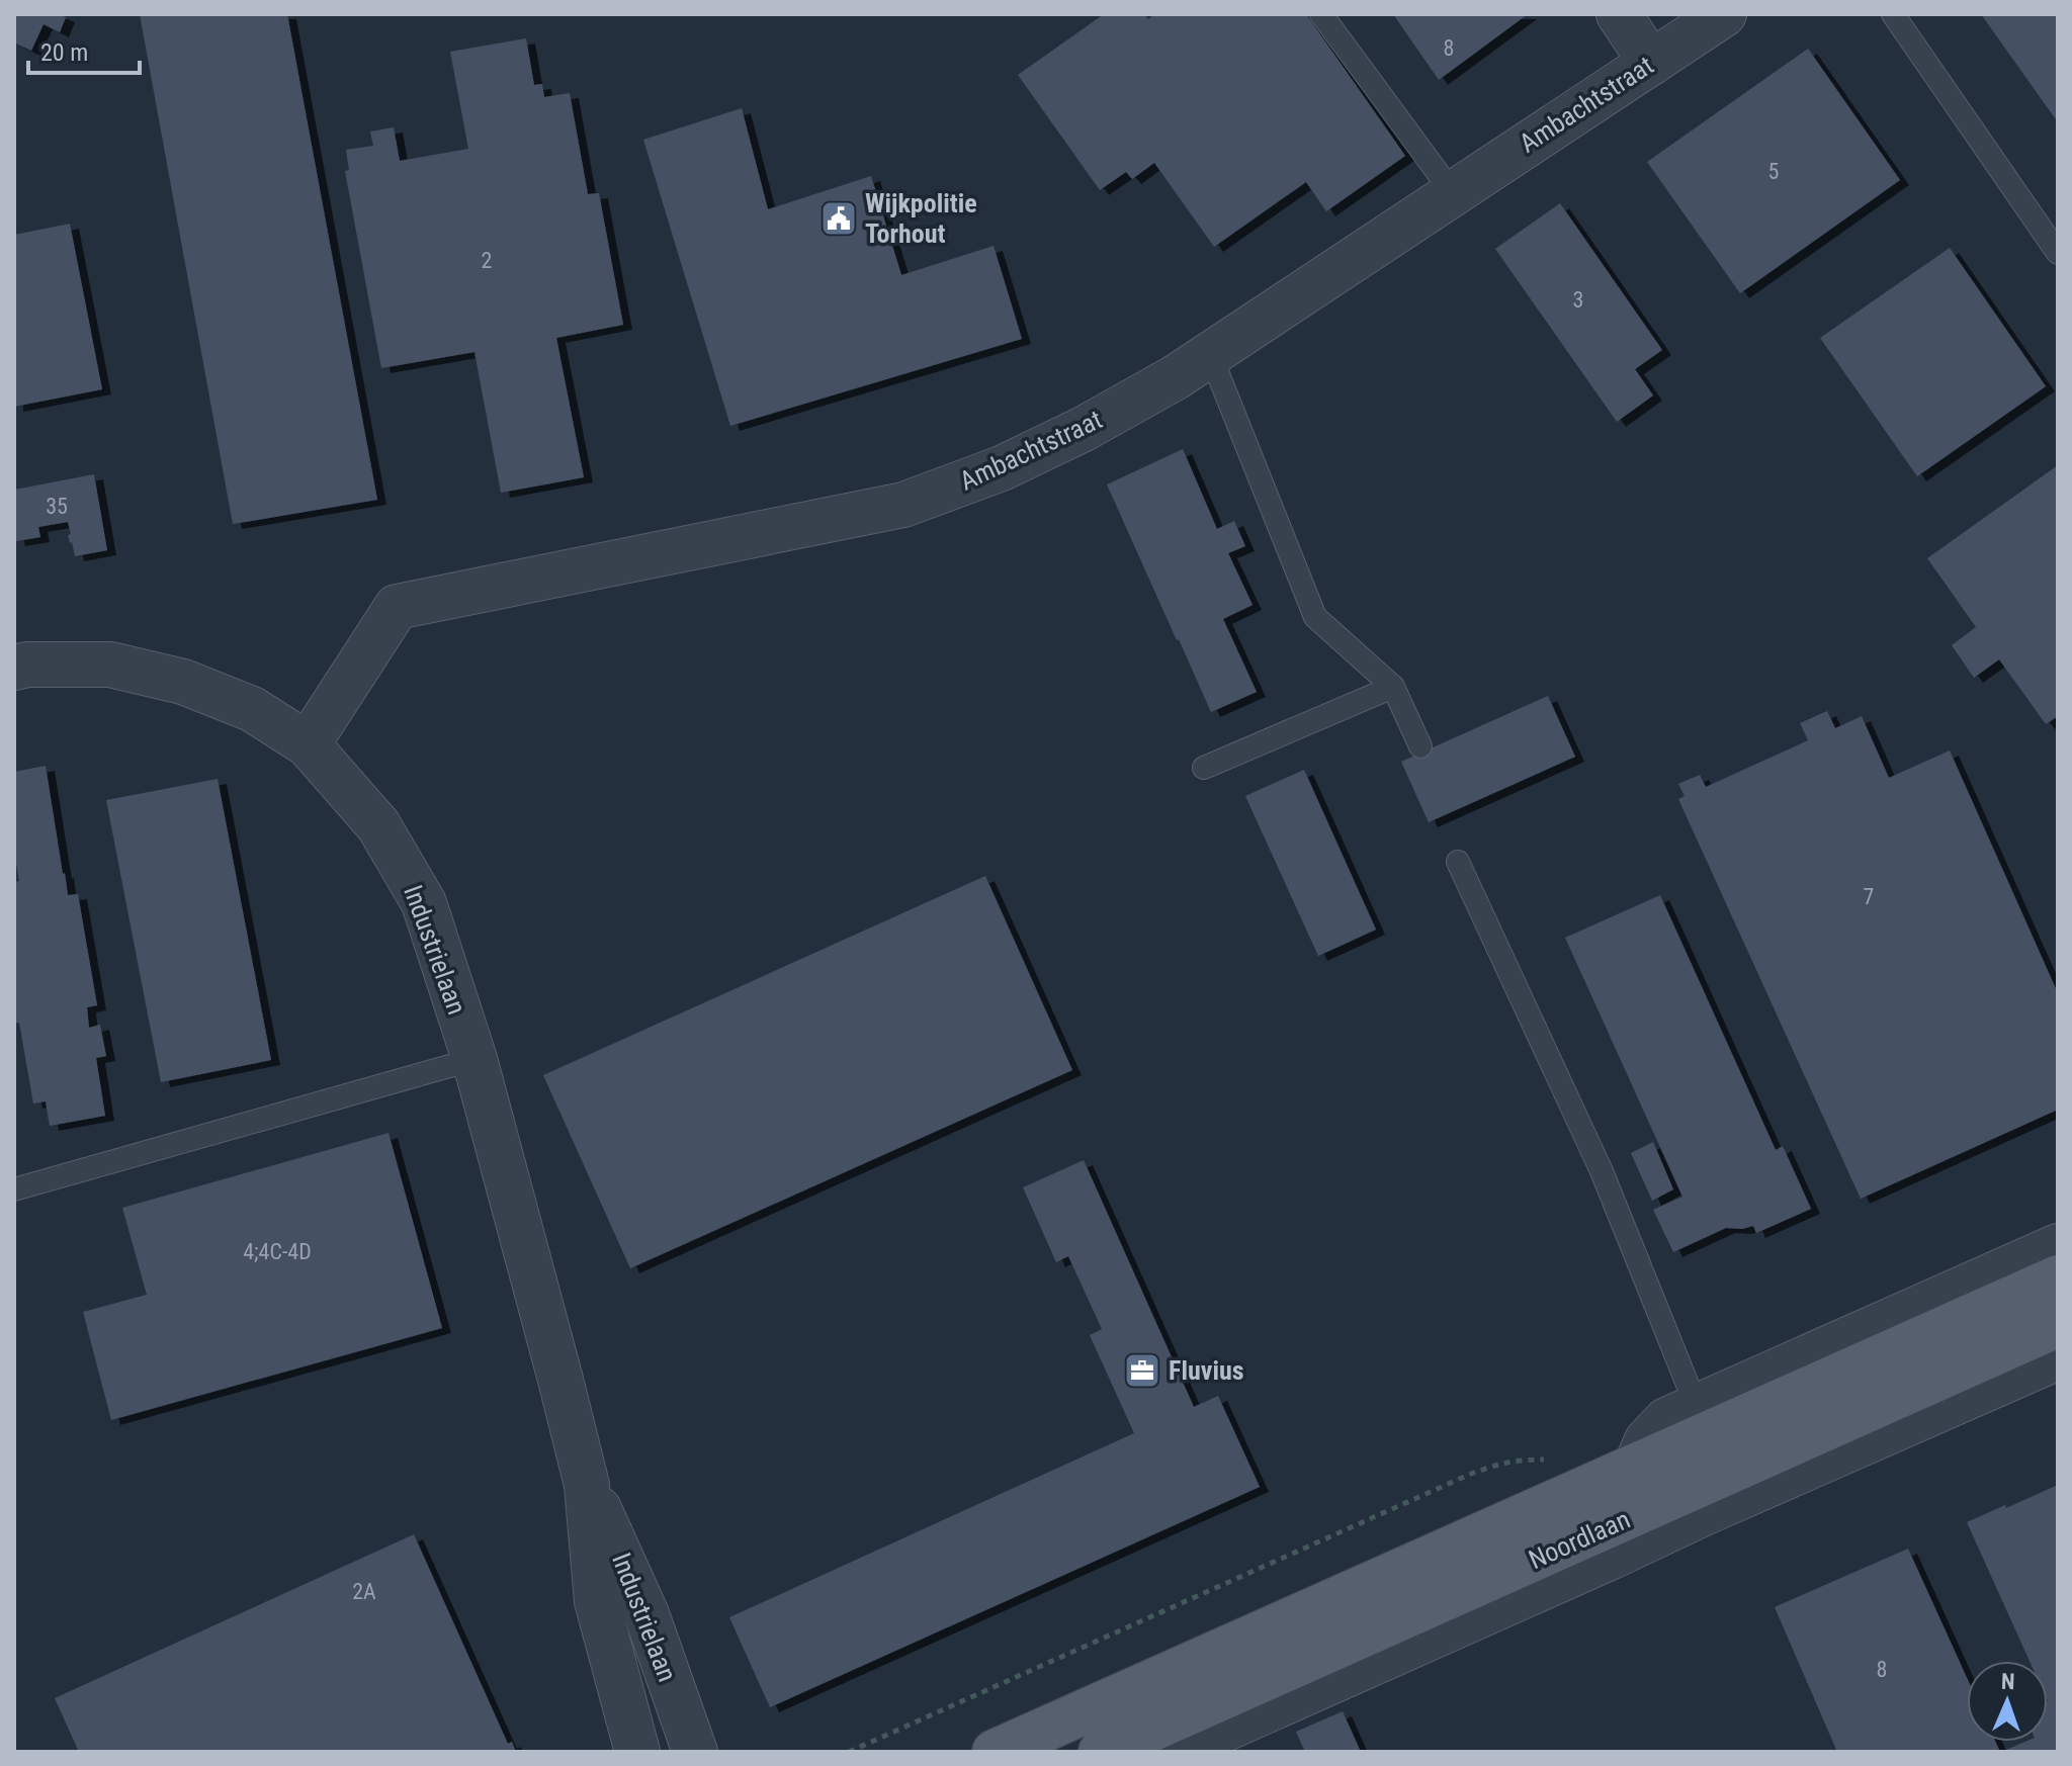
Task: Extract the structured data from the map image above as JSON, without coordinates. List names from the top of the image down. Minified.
{"streets":{"main road":["Noordlaan"],"street":["Ambachtstraat","Industrielaan"]},"crossings":[["Ambachtstraat","Industrielaan"]],"places":{"public building":["Wijkpolitie Torhout"],"office":["Fluvius"]},"house_numbers":["8","5","2","3","35","7","4;4C-4D","2A","8"],"scale_bar":"20 m","north":"top"}
